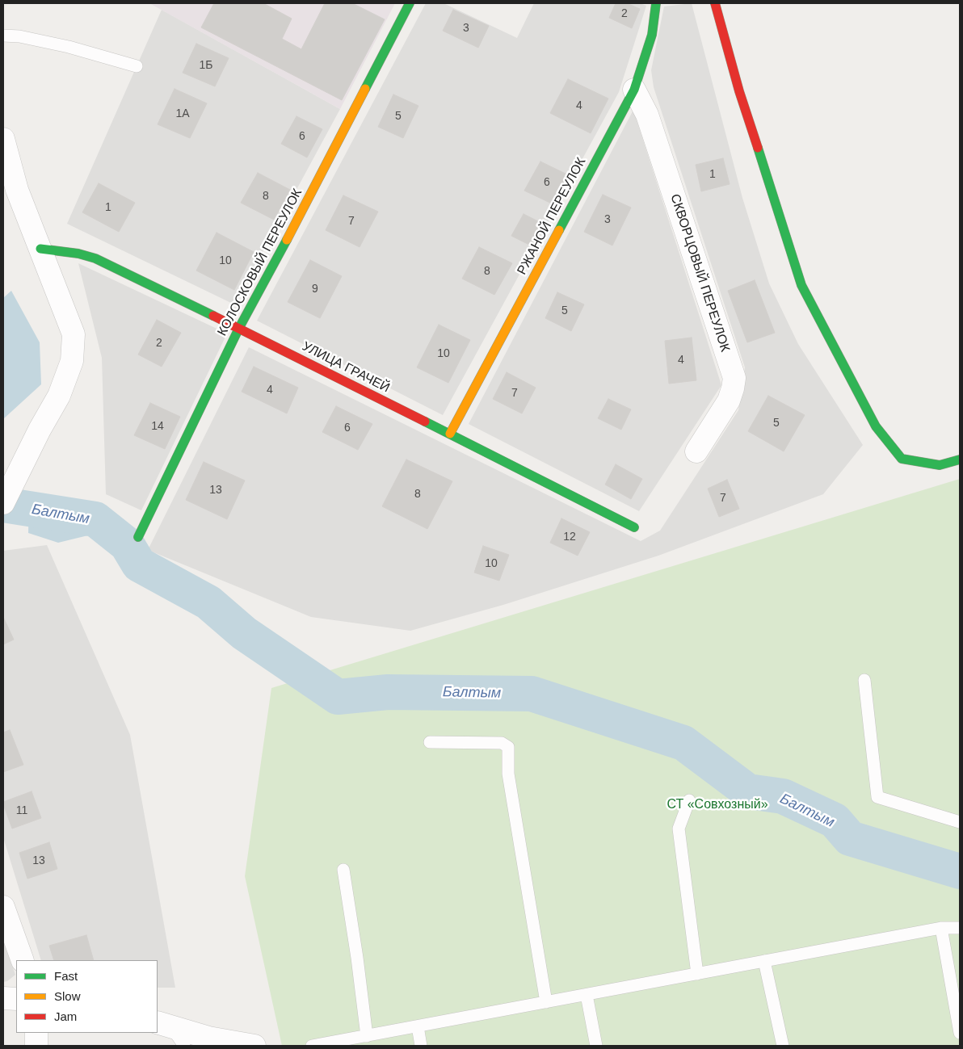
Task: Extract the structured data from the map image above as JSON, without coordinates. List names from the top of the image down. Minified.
{"streets":{"street":["РЖАНОЙ ПЕРЕУЛОК","КОЛОСКОВЫЙ ПЕРЕУЛОК","СКВОРЦОВЫЙ ПЕРЕУЛОК","УЛИЦА ГРАЧЕЙ"]},"crossings":[["РЖАНОЙ ПЕРЕУЛОК","СКВОРЦОВЫЙ ПЕРЕУЛОК"],["РЖАНОЙ ПЕРЕУЛОК","УЛИЦА ГРАЧЕЙ"],["КОЛОСКОВЫЙ ПЕРЕУЛОК","УЛИЦА ГРАЧЕЙ"]],"water":["Балтым"],"parks":["СТ «Совхозный»"],"house_numbers":["2","3","1Б","4","1А","5","6","1","6","8","1","3","7","10","8","9","5","2","10","4","4","7","5","14","6","13","8","7","12","10","11","13"],"legend":["Fast","Slow","Jam"]}
